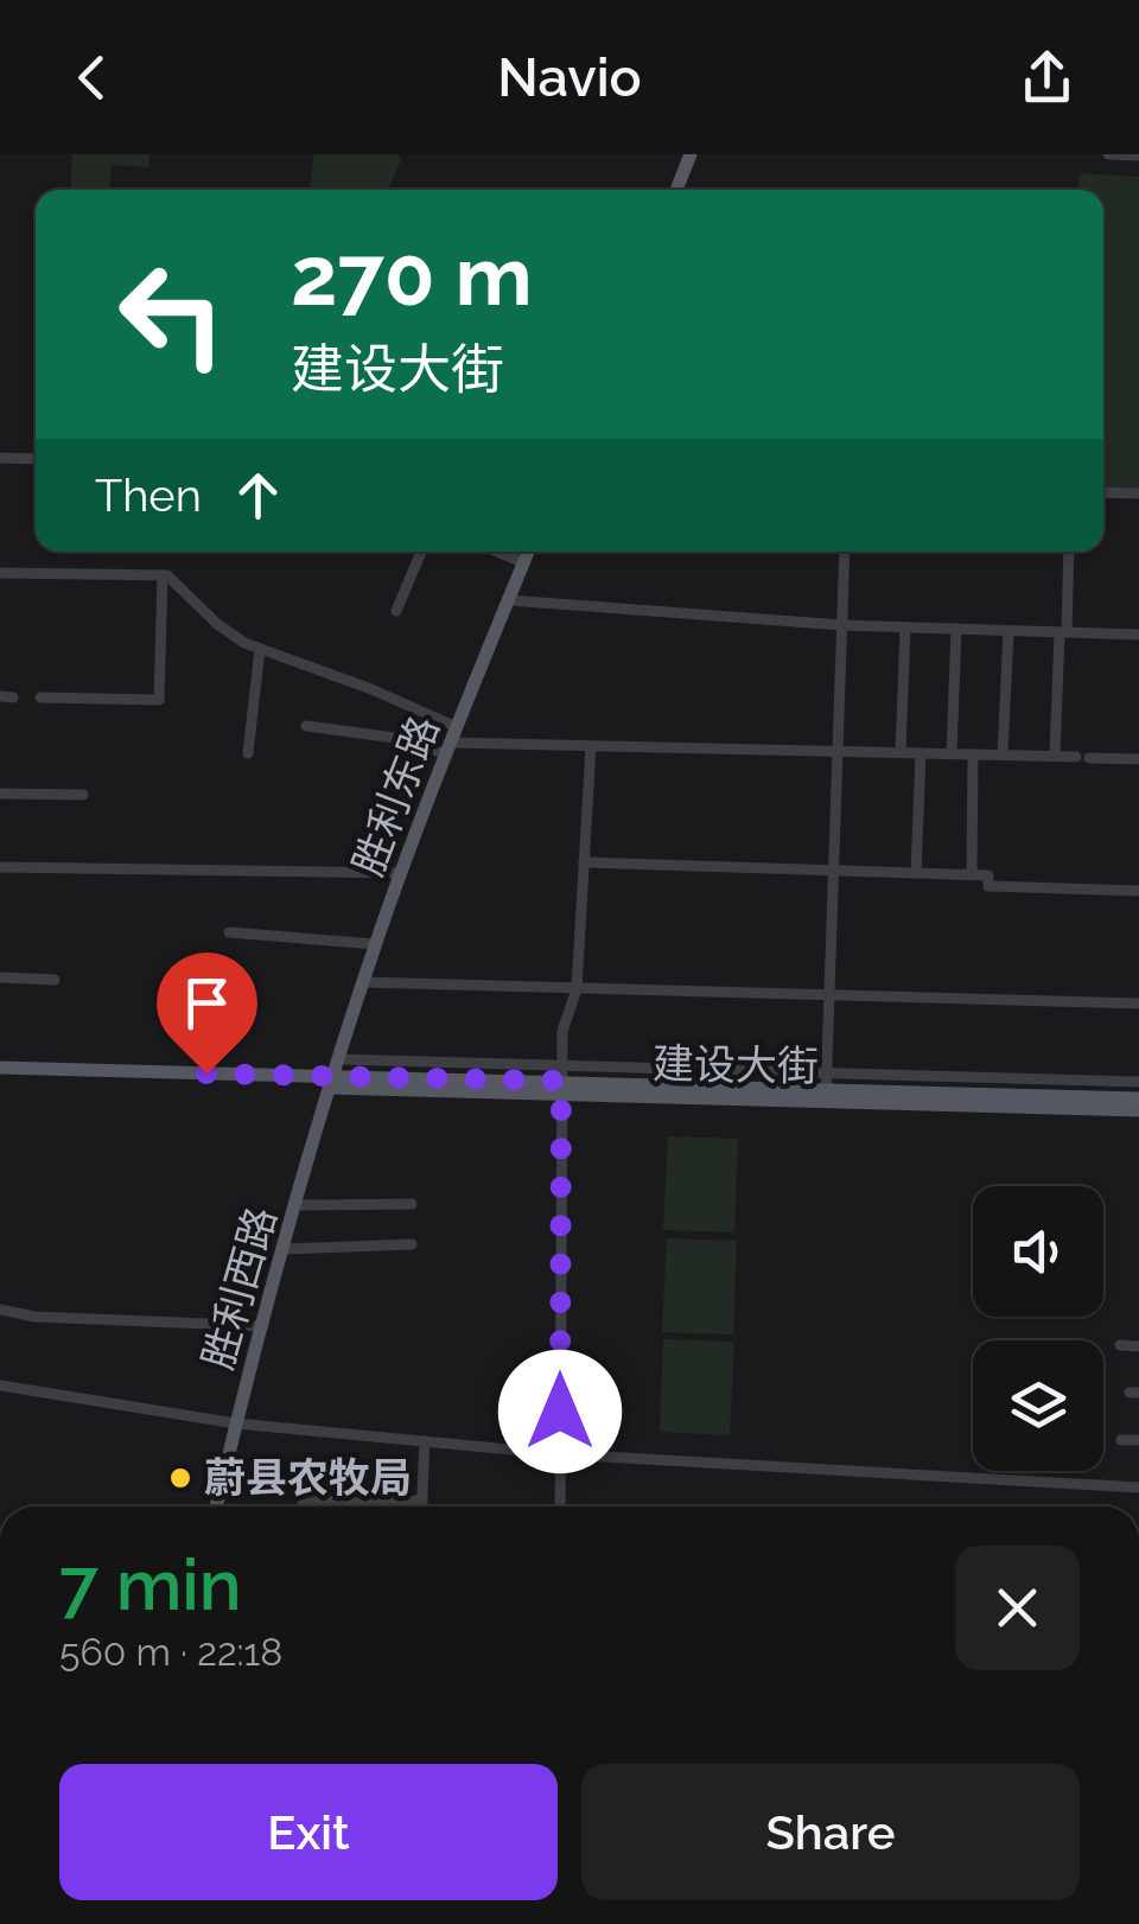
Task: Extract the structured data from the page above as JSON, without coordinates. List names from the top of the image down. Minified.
{"streets":{"main road":["胜利东路","建设大街","胜利西路"]},"crossings":[["胜利东路","建设大街"],["胜利东路","胜利西路"],["建设大街","胜利西路"]],"places":["蔚县农牧局"],"page":{"header":"Navio","turn":["270 m","建设大街"],"then":"Then","heading":["7 min","560 m · 22:18"],"buttons":["Exit","Share"]}}
